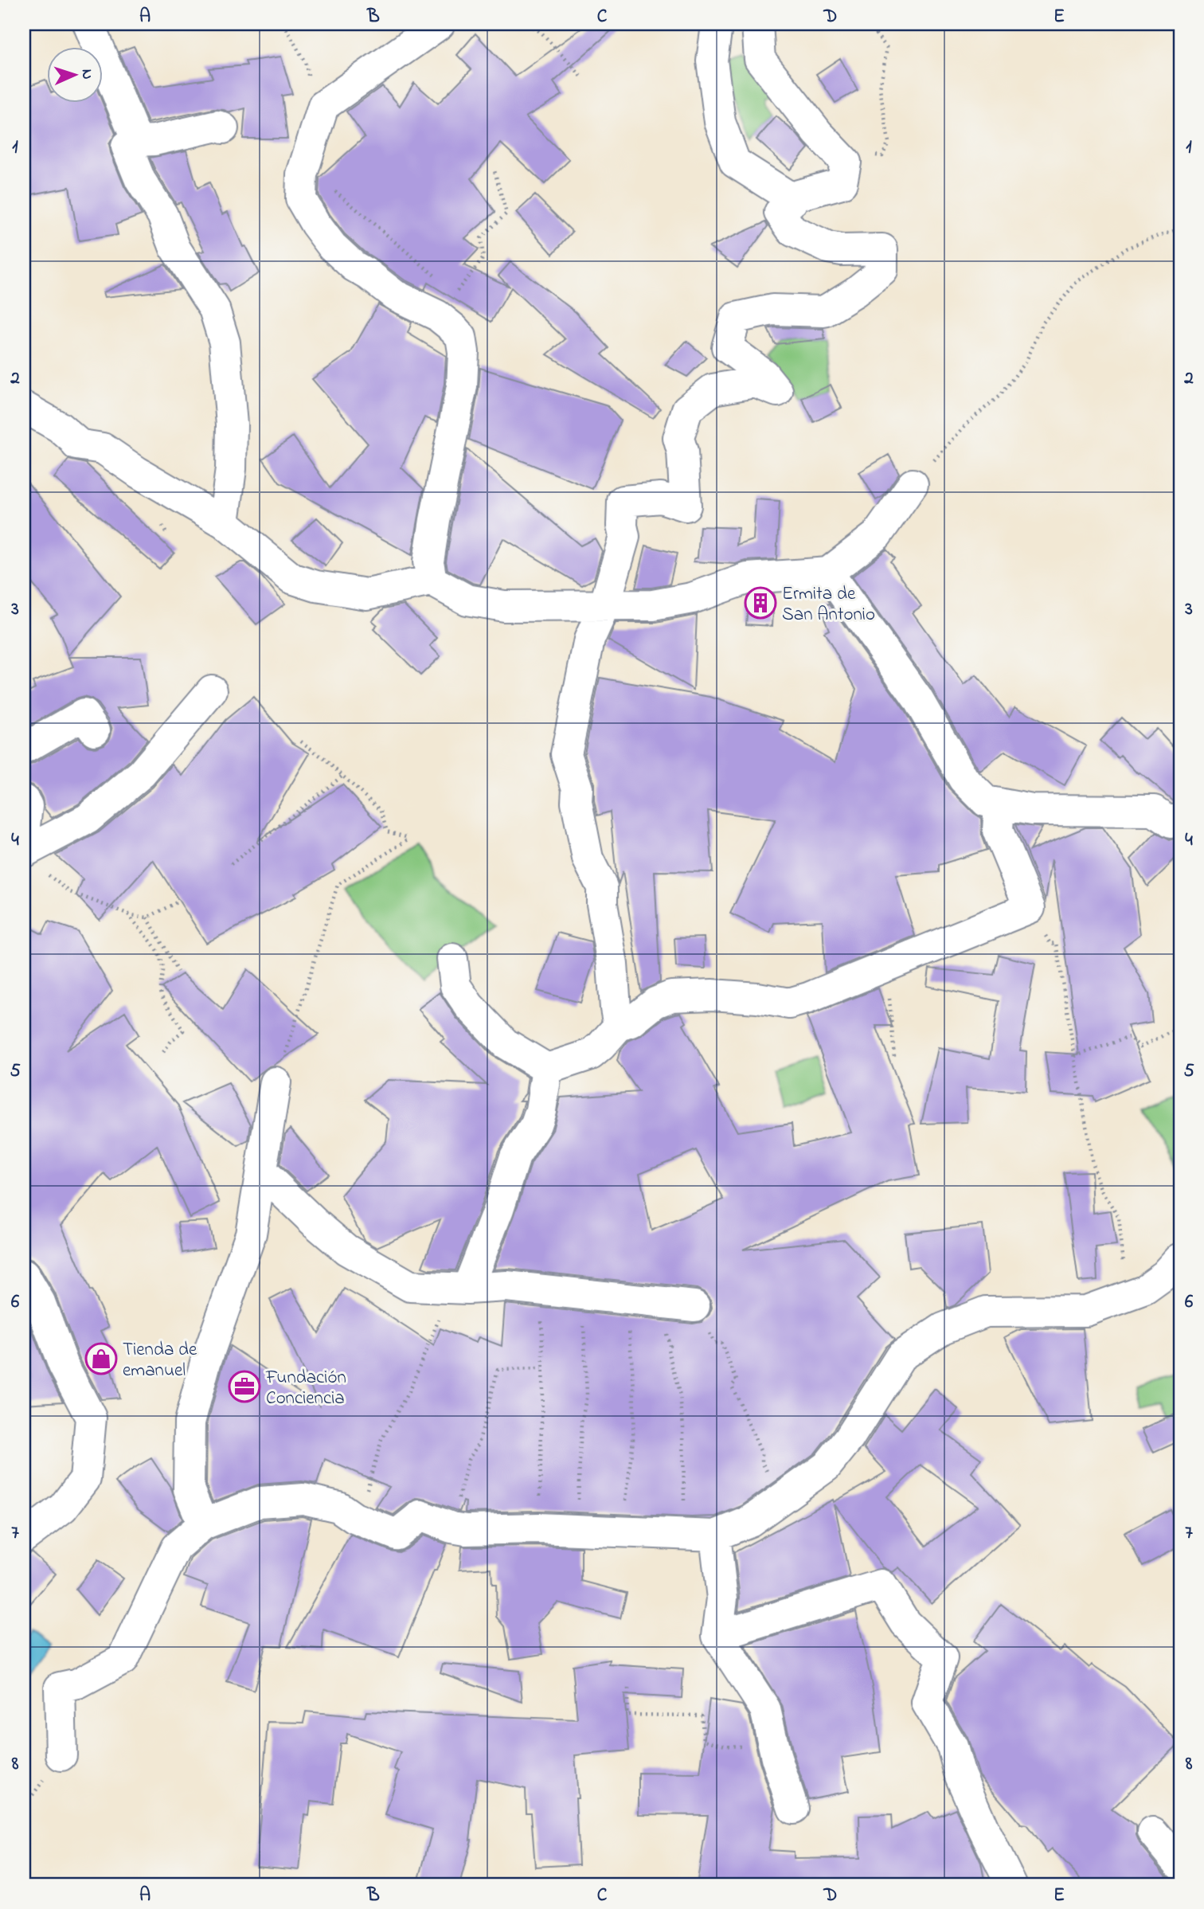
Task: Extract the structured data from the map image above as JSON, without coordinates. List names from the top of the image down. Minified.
{"places":{"building":["Ermita de San Antonio"],"shop":["Tienda de emanuel"],"office":["Fundación Conciencia"]},"north":"right","grid":{"columns":["A","B","C","D","E"],"rows":["1","2","3","4","5","6","7","8"]}}
